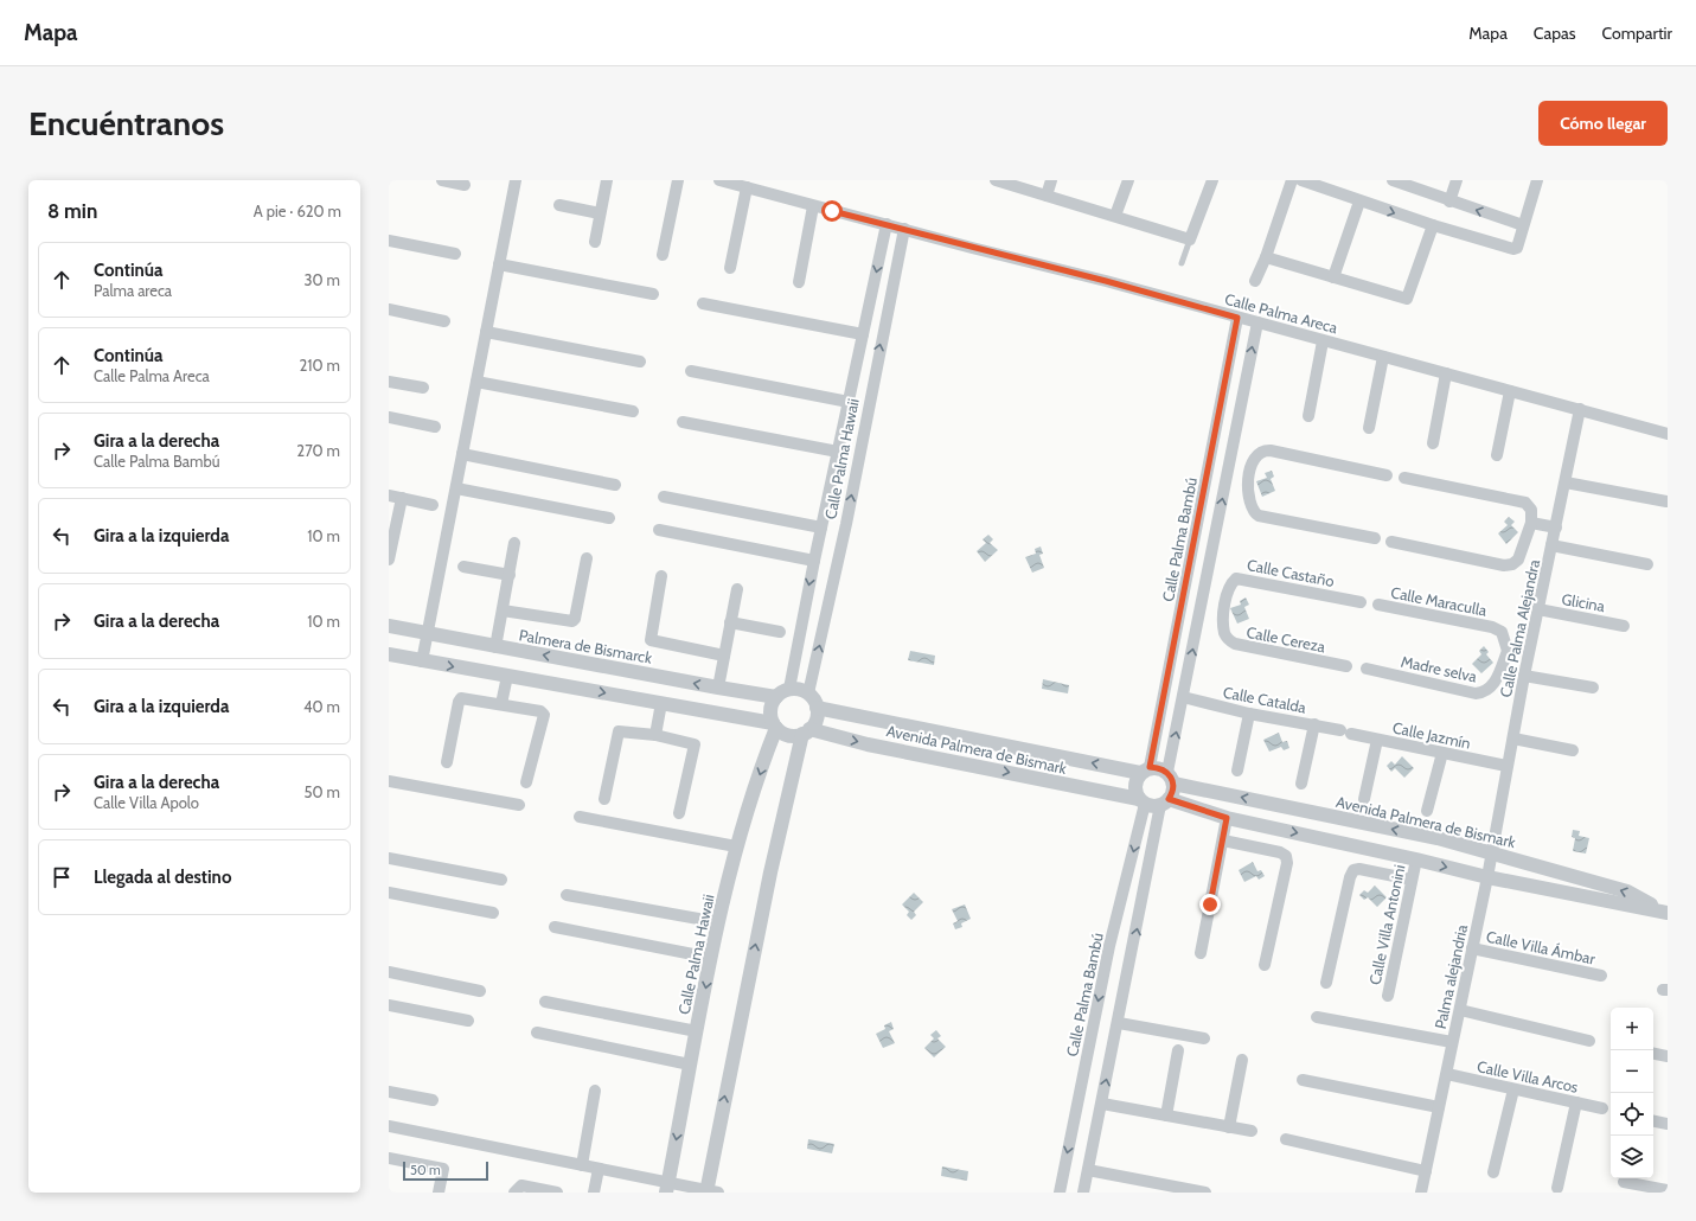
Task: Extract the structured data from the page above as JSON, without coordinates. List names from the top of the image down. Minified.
{"streets":{"street":["Calle Palma Areca","Calle Palma Hawaii","Calle Palma Bambú","Calle Castaño","Calle Maraculla","Glicina","Calle Palma Alejandra","Calle Cereza","Palmera de Bismarck","Madre selva","Calle Catalda","Calle Jazmín","Avenida Palmera de Bismark","Calle Villa Antonini","Calle Villa Ámbar","Palma alejandria","Calle Villa Arcos"]},"crossings":[["Calle Palma Areca","Calle Palma Hawaii"],["Calle Palma Areca","Calle Palma Bambú"],["Calle Palma Areca","Calle Palma Alejandra"],["Calle Palma Hawaii","Palmera de Bismarck"],["Calle Palma Hawaii","Avenida Palmera de Bismark"],["Calle Palma Bambú","Avenida Palmera de Bismark"],["Calle Castaño","Calle Cereza"],["Calle Maraculla","Madre selva"],["Glicina","Calle Palma Alejandra"],["Calle Palma Alejandra","Calle Jazmín"],["Calle Palma Alejandra","Avenida Palmera de Bismark"],["Calle Palma Alejandra","Palma alejandria"],["Palmera de Bismarck","Avenida Palmera de Bismark"],["Calle Catalda","Calle Jazmín"],["Avenida Palmera de Bismark","Calle Villa Antonini"],["Avenida Palmera de Bismark","Palma alejandria"],["Calle Villa Ámbar","Palma alejandria"],["Palma alejandria","Calle Villa Arcos"]],"scale_bar":"50 m","page":{"header":"Mapa","nav":["Mapa","Capas","Compartir"],"buttons":"Cómo llegar","title":"Encuéntranos","heading":["8 min","A pie · 620 m"],"list":[["Continúa","Palma areca","30 m"],["Continúa","Calle Palma Areca","210 m"],["Gira a la derecha","Calle Palma Bambú","270 m"],["Gira a la izquierda","10 m"],["Gira a la derecha","10 m"],["Gira a la izquierda","40 m"],["Gira a la derecha","Calle Villa Apolo","50 m"],"Llegada al destino"],"map_buttons":["+","−"],"scale":"50 m"}}
